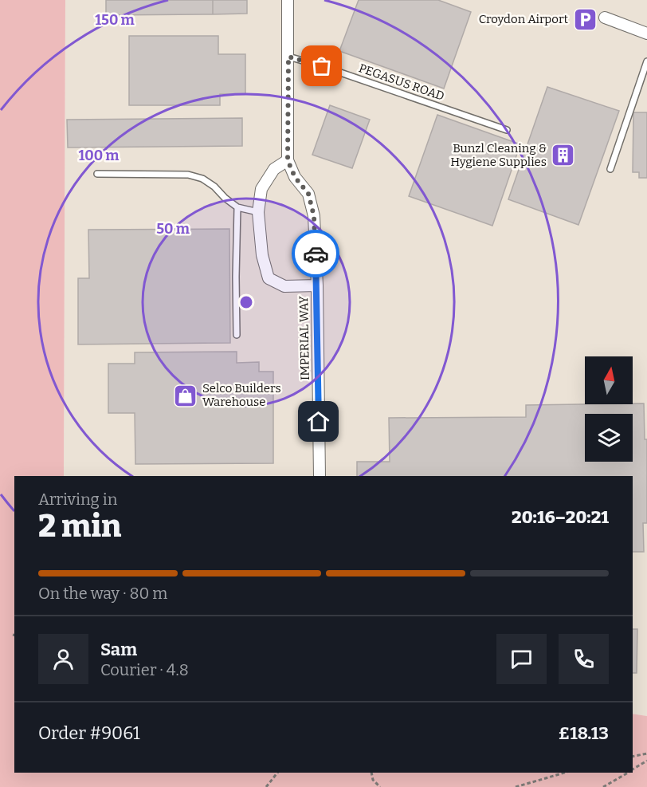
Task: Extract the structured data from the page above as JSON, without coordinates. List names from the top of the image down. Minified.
{"streets":{"street":["IMPERIAL WAY"],"lane":["PEGASUS ROAD"]},"crossings":[["PEGASUS ROAD","IMPERIAL WAY"]],"places":{"parking":["Croydon Airport"],"building":["Bunzl Cleaning & Hygiene Supplies"],"shop":["Selco Builders Warehouse"]},"north":"top","page":{"heading":["2 min","Arriving in","20:16–20:21"],"panel":["Sam","Courier · 4.8","Order #9061","£18.13"],"bar":"On the way · 80 m"},"rings":["150 m","100 m","50 m"]}
